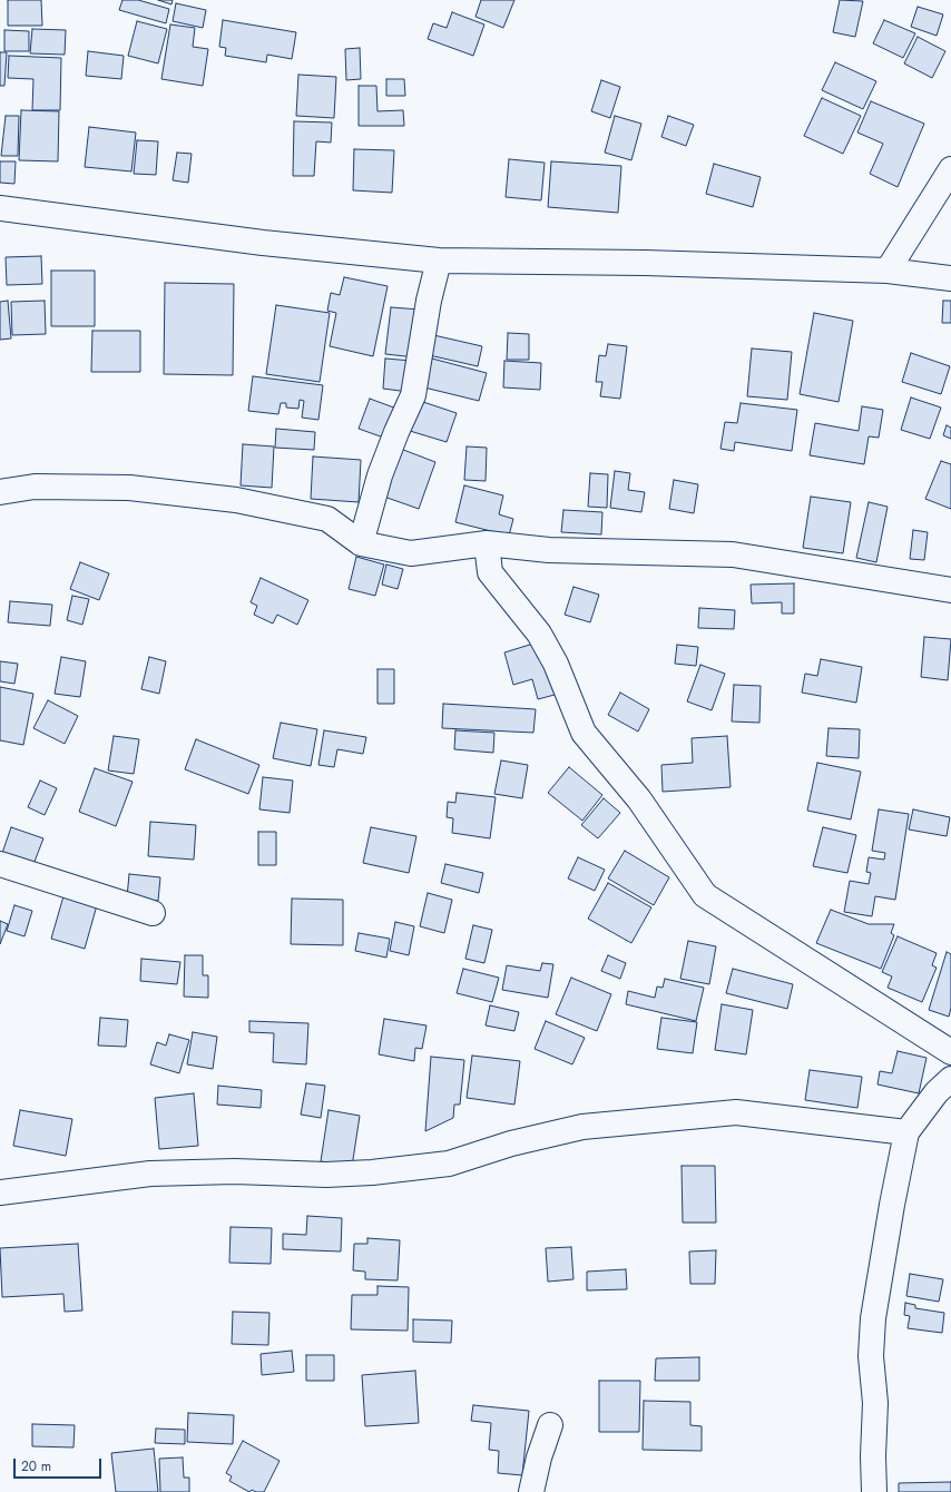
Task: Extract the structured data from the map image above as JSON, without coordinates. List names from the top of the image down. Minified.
{"scale_bar":"20 m"}
